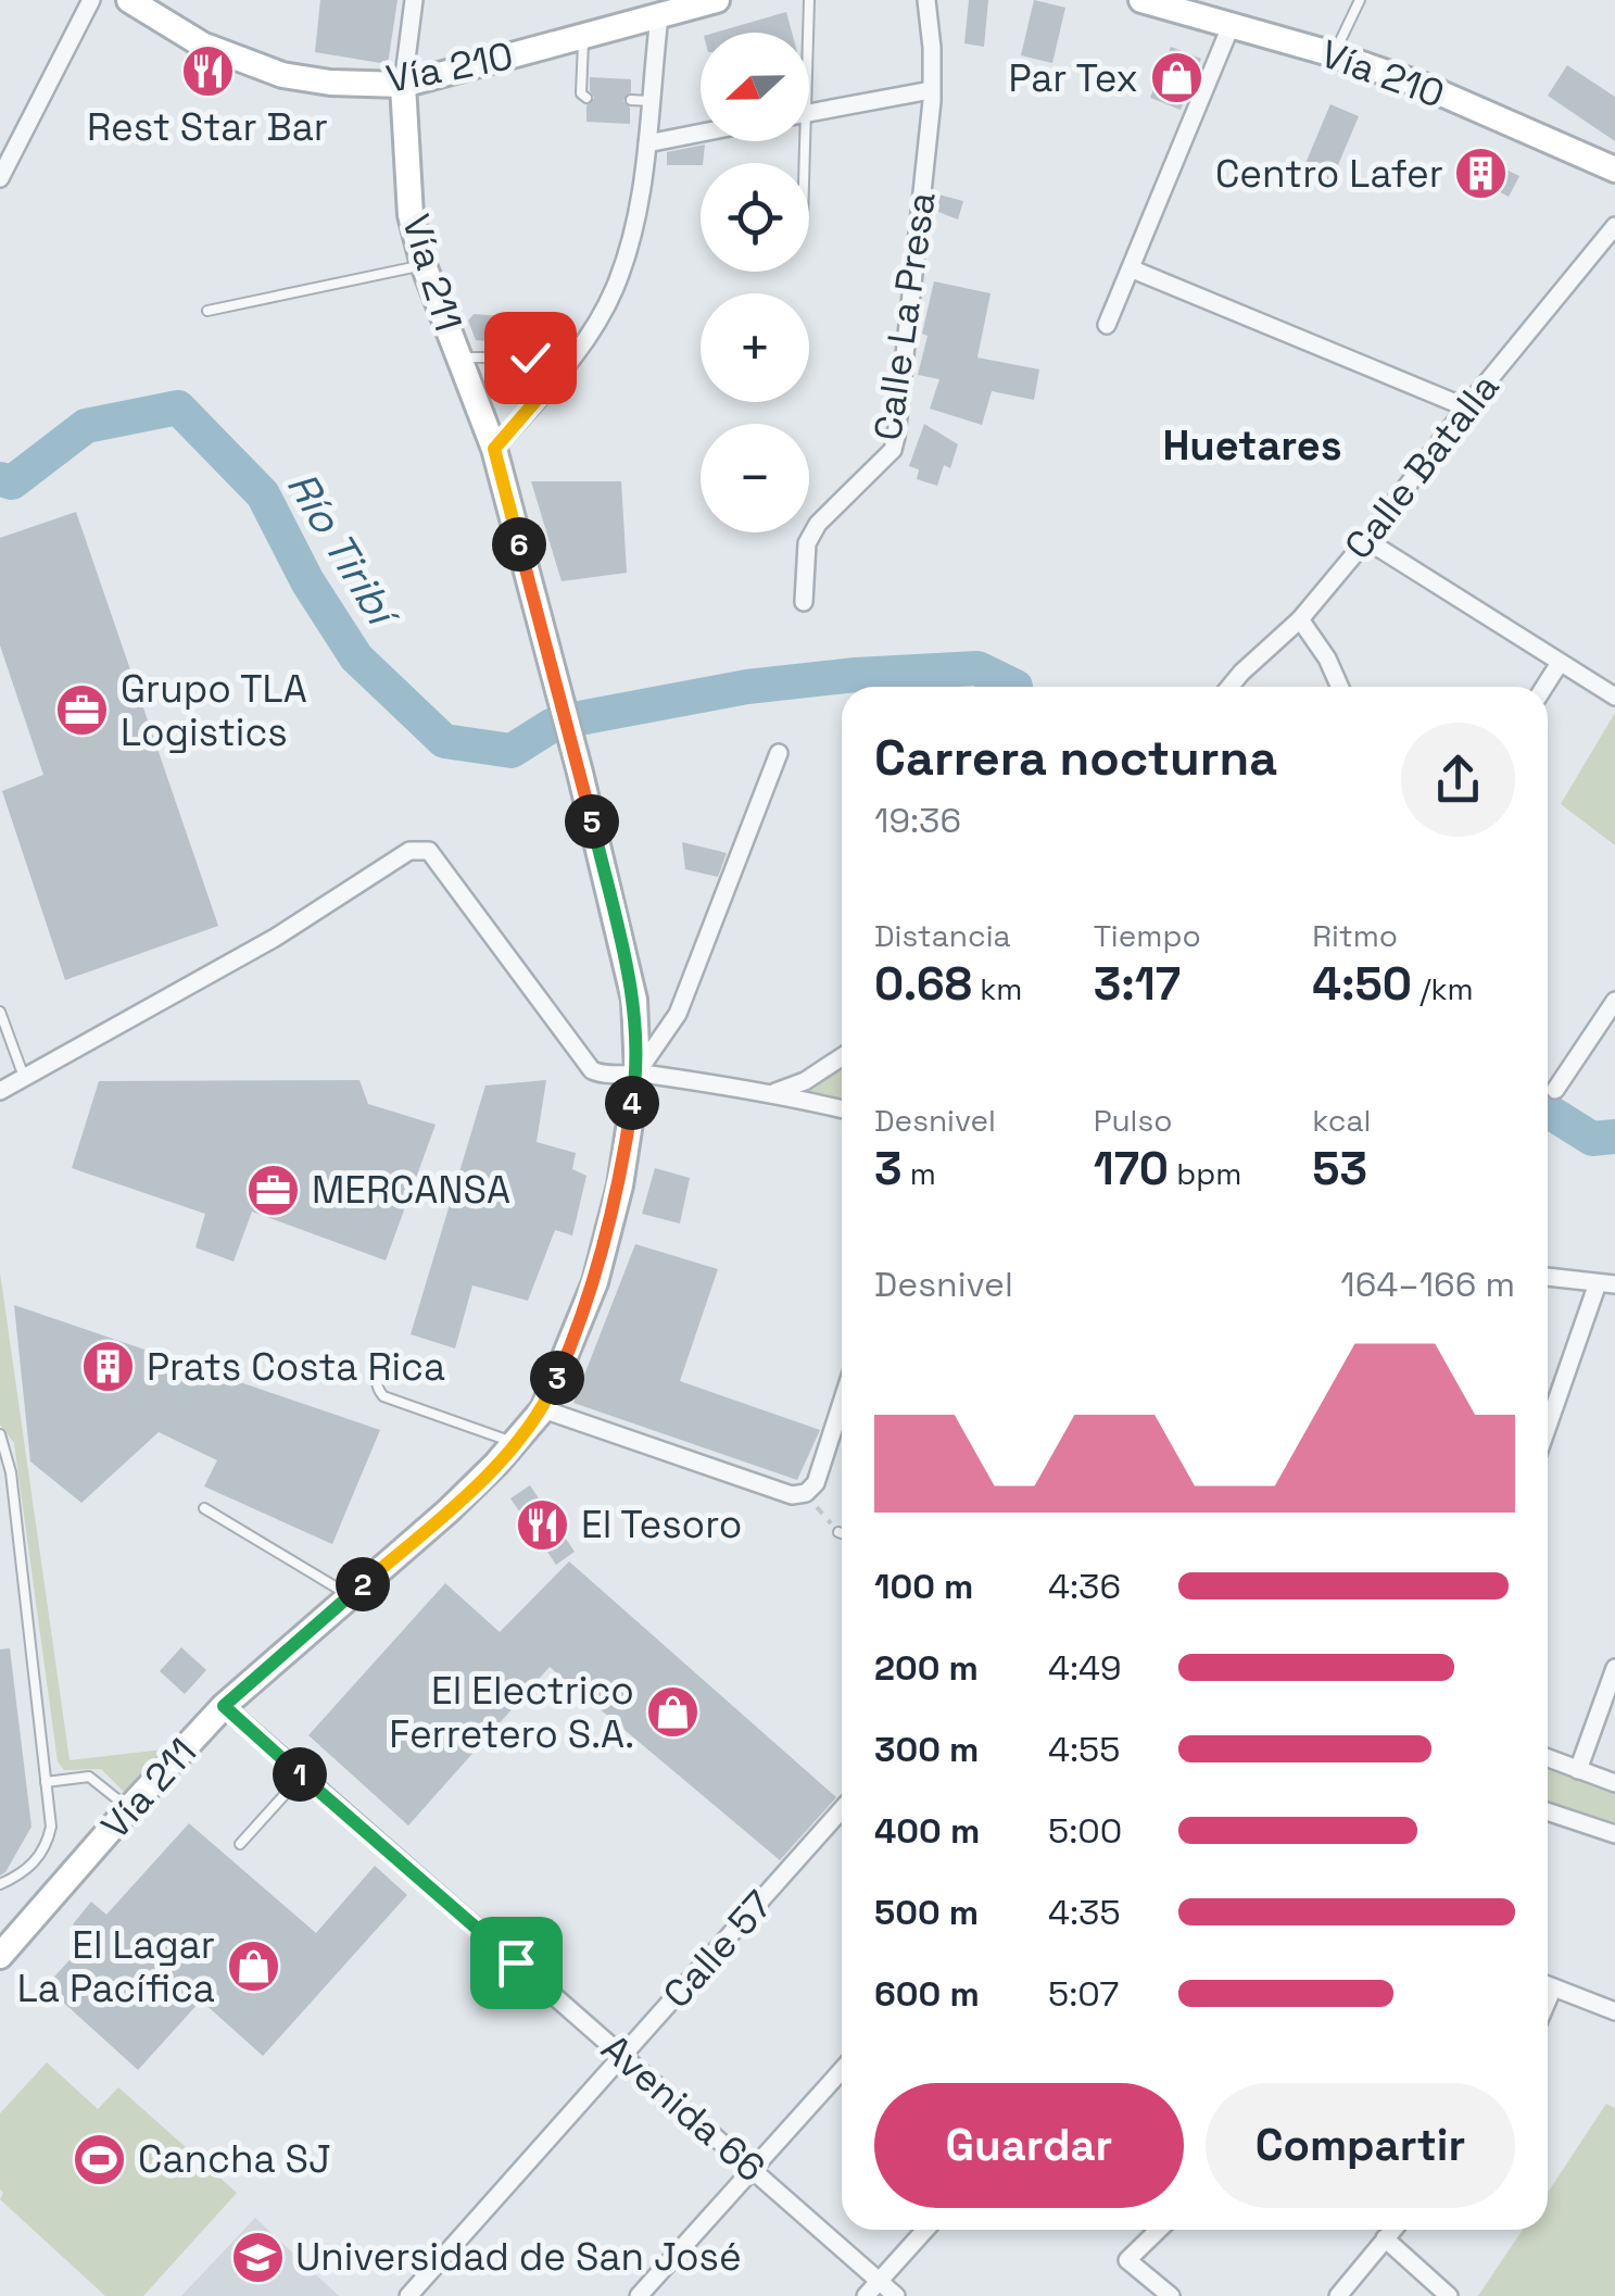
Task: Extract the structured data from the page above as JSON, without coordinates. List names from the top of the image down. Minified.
{"streets":{"main road":["Vía 210","Vía 211"],"street":["Calle La Presa","Calle Batalla","Calle 57","Avenida 66"]},"crossings":[["Vía 210","Vía 211"],["Vía 211","Avenida 66"],["Calle 57","Avenida 66"]],"districts":["Huetares"],"water":["Río Tiribí"],"places":{"restaurant":["Rest Star Bar","El Tesoro"],"shop":["Par Tex","El Electrico Ferretero S.A.","El Lagar La Pacífica"],"building":["Centro Lafer","Prats Costa Rica"],"office":["Grupo TLA Logistics","MERCANSA"],"sports":["Cancha SJ"],"school or university":["Universidad de San José"]},"north":"left","page":{"map_buttons":["+","−"],"pins":["6","5","4","3","2","1"],"heading":["Carrera nocturna","19:36"],"stats":[["Distancia","0.68 km"],["Tiempo","3:17"],["Ritmo","4:50 /km"],["Desnivel","3 m"],["Pulso","170 bpm"],["kcal","53"]],"chart":["Desnivel","164–166 m"],"list":[{"name":"100 m","note":"4:36"},{"name":"200 m","note":"4:49"},{"name":"300 m","note":"4:55"},{"name":"400 m","note":"5:00"},{"name":"500 m","note":"4:35"},{"name":"600 m","note":"5:07"}],"buttons":["Guardar","Compartir"]}}
